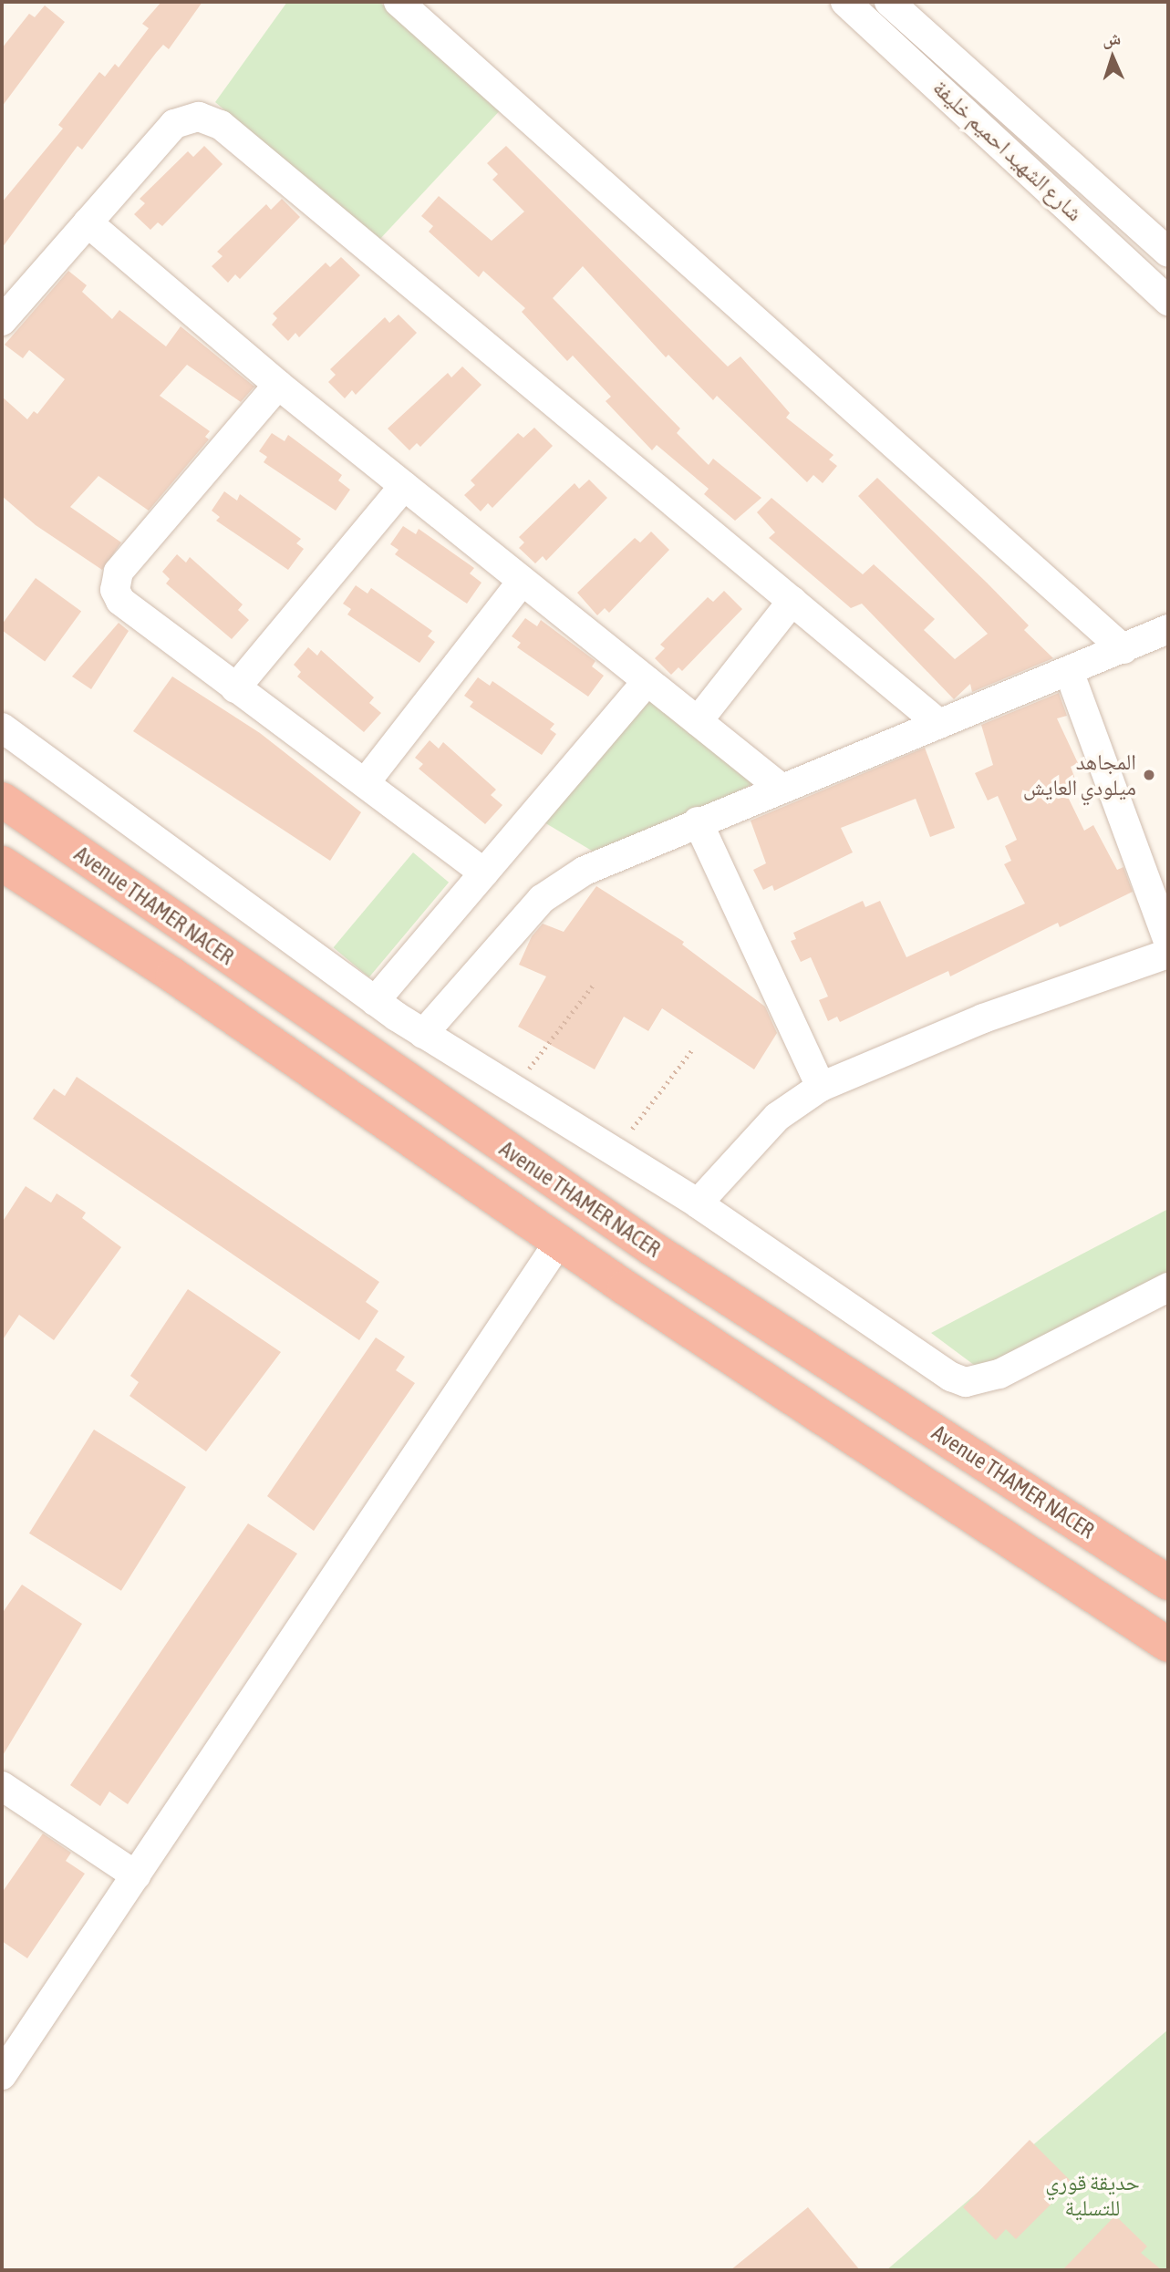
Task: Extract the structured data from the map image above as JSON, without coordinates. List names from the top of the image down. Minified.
{"streets":{"highway":["Avenue THAMER NACER"],"street":["شارع الشهيد احميم خليفة"]},"parks":["حديقة قوري للتسلية"],"places":["المجاهد ميلودي العايش"],"north":"top"}
